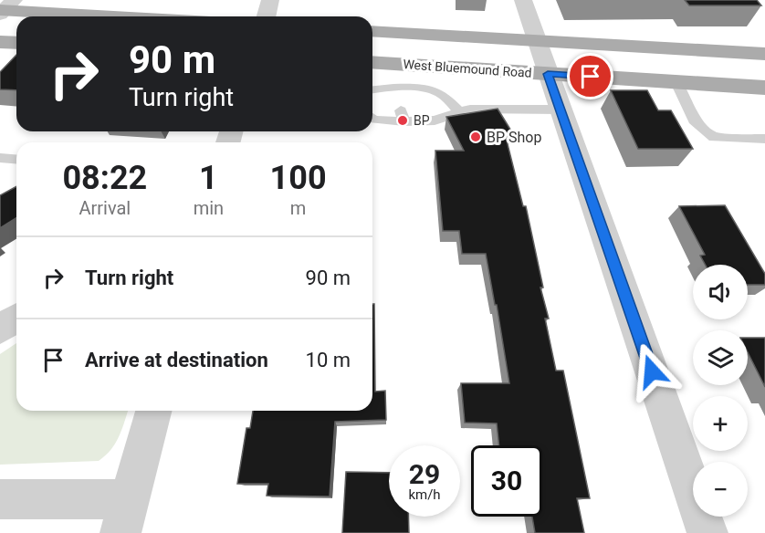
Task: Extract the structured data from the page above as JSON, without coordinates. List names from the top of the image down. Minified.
{"streets":{"main road":["West Bluemound Road"]},"places":["BP","BP Shop"],"page":{"turn":["90 m","Turn right"],"eta":["08:22","Arrival","1","min","100","m"],"list":[{"name":"Turn right","value":"90 m"},{"name":"Arrive at destination","value":"10 m"}],"map_buttons":["+","−"],"speed":"29 km/h","limit":"30"}}
